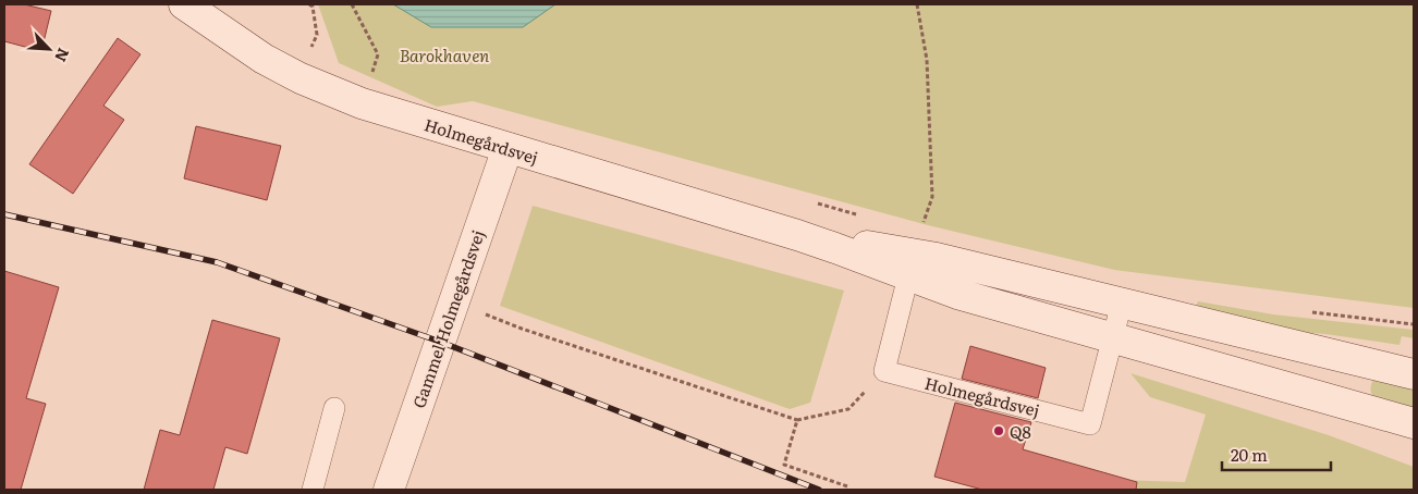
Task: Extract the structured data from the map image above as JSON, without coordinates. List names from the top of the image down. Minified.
{"streets":{"street":["Holmegårdsvej","Gammel Holmegårdsvej"]},"crossings":[["Holmegårdsvej","Gammel Holmegårdsvej"]],"parks":["Barokhaven"],"places":["Q8"],"scale_bar":"20 m","north":"bottom right"}
